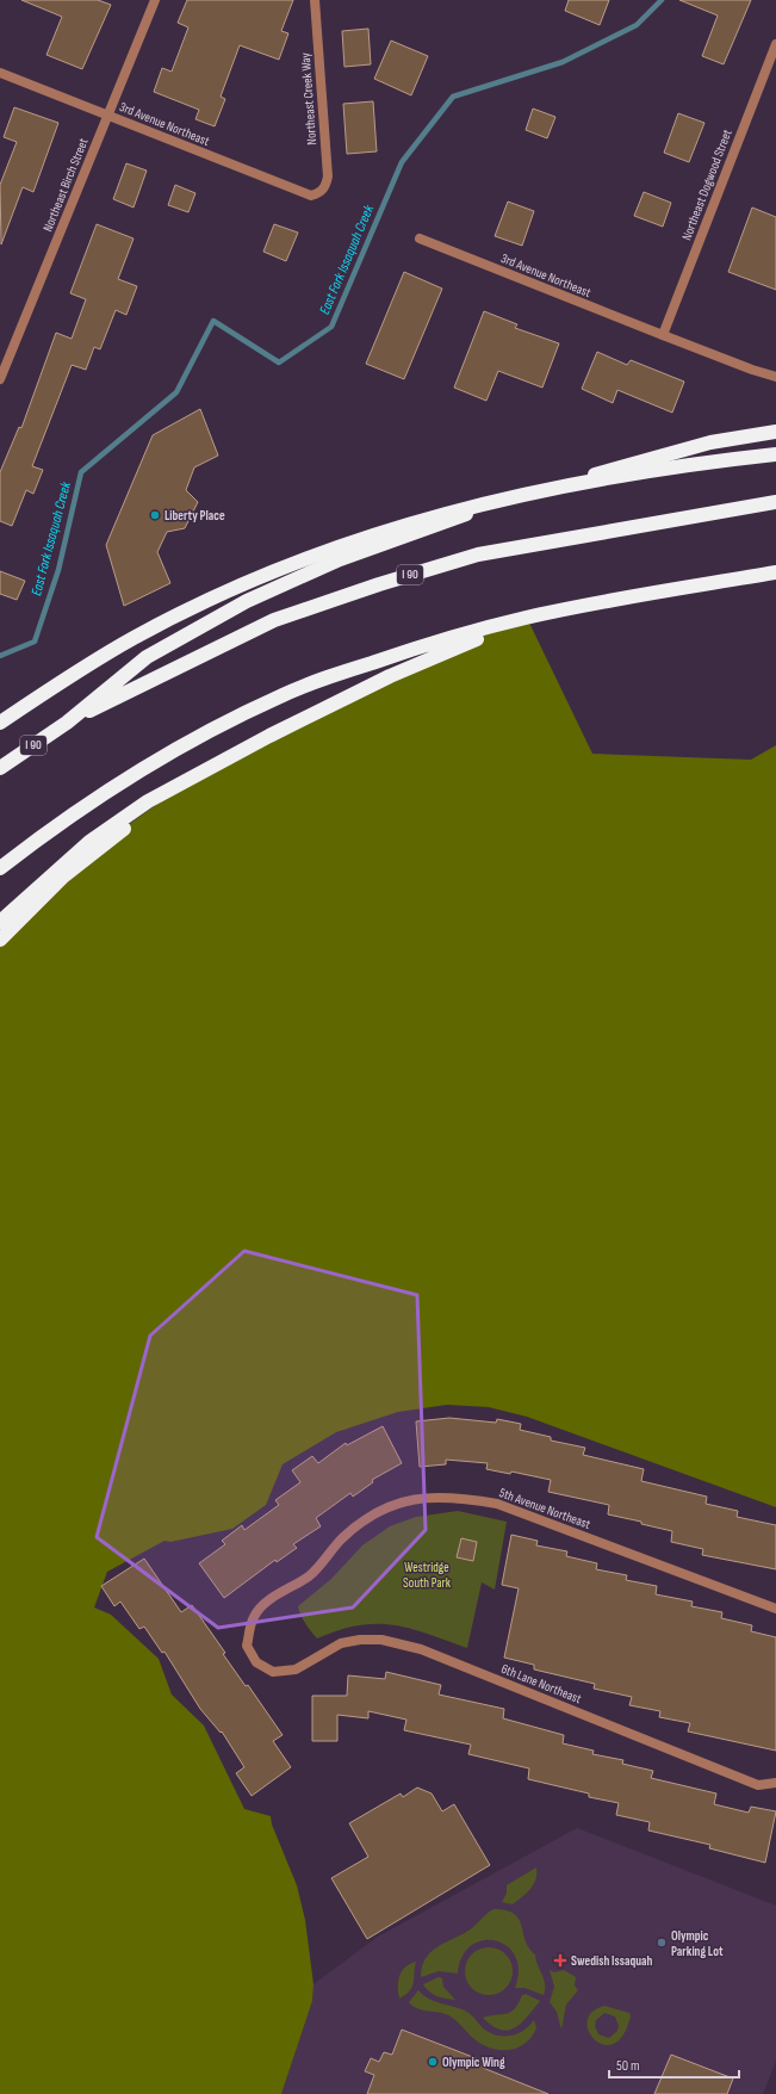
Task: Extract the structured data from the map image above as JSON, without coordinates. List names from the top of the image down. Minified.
{"streets":{"highway":["I 90"],"street":["Northeast Creek Way","3rd Avenue Northeast","Northeast Birch Street","Northeast Dogwood Street","5th Avenue Northeast","6th Lane Northeast"]},"crossings":[["Northeast Creek Way","3rd Avenue Northeast"],["3rd Avenue Northeast","Northeast Birch Street"],["3rd Avenue Northeast","Northeast Dogwood Street"],["5th Avenue Northeast","6th Lane Northeast"]],"water":["East Fork Issaquah Creek"],"parks":["Westridge South Park"],"places":{"other":["Liberty Place","Olympic Parking Lot","Olympic Wing"],"health":["Swedish Issaquah"]},"scale_bar":"50 m"}
